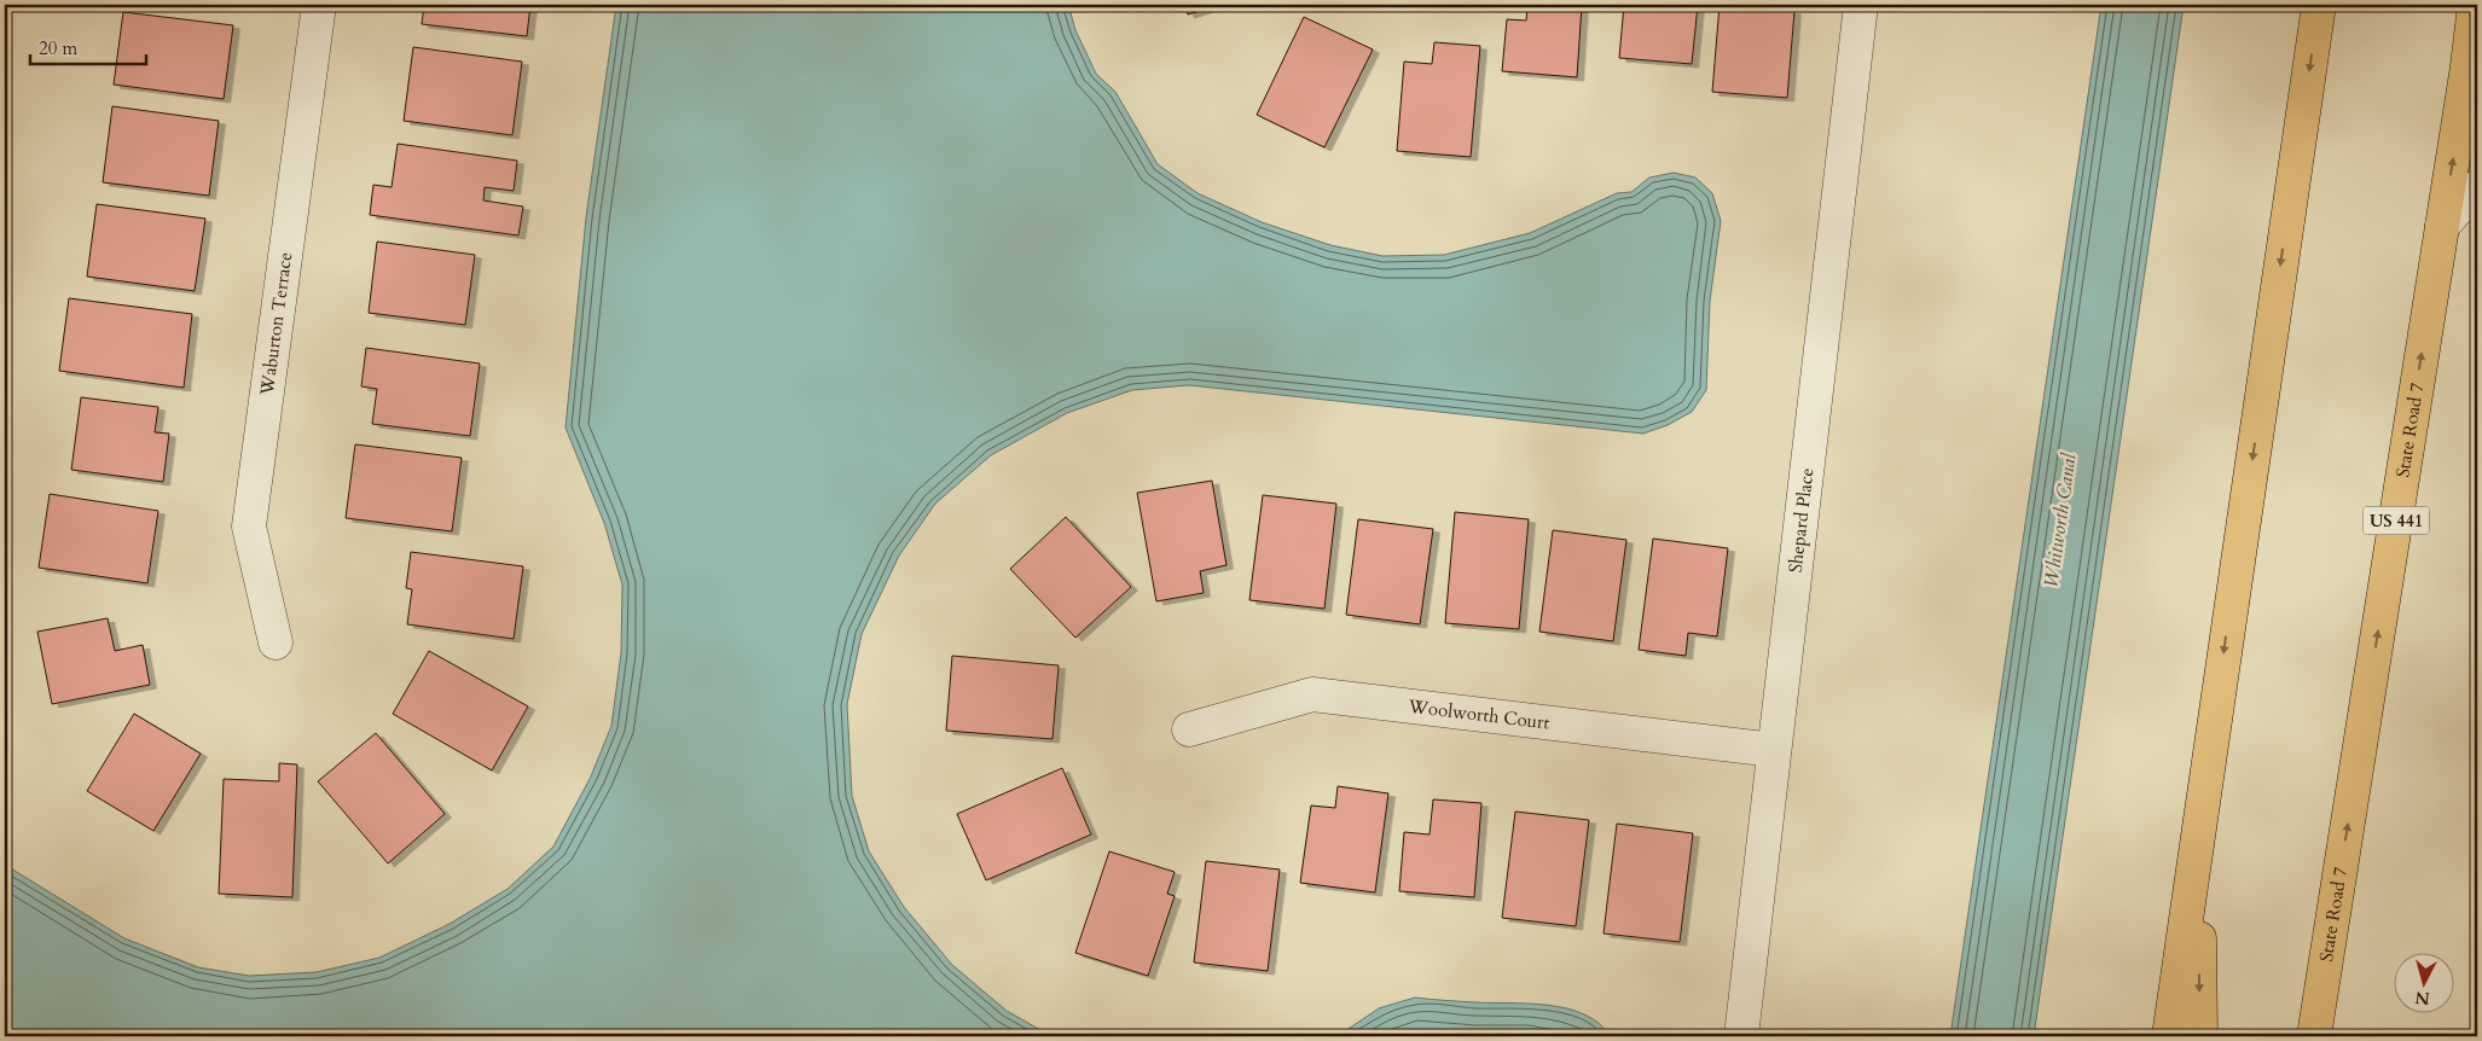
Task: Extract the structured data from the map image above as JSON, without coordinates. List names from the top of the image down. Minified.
{"streets":{"main road":["State Road 7","US 441"],"street":["Waburton Terrace","Shepard Place","Woolworth Court"]},"crossings":[["Shepard Place","Woolworth Court"]],"water":["Whitworth Canal"],"scale_bar":"20 m","north":"bottom"}
